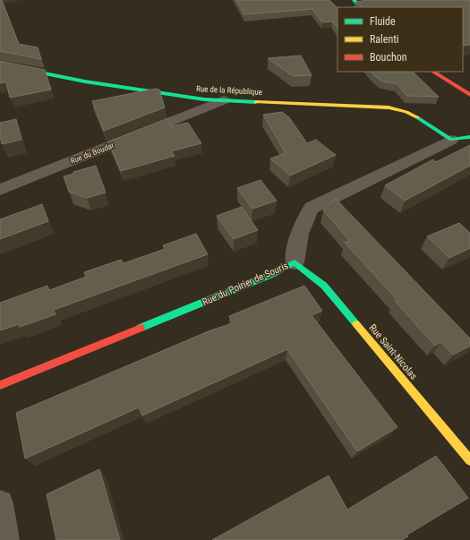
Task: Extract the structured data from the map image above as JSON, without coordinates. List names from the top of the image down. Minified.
{"streets":{"street":["Rue de la République","Rue du Boudar","Rue du Poirier de Souris","Rue Saint-Nicolas"]},"crossings":[["Rue de la République","Rue du Boudar"],["Rue de la République","Rue du Poirier de Souris"],["Rue du Poirier de Souris","Rue Saint-Nicolas"]],"legend":["Fluide","Ralenti","Bouchon"]}
